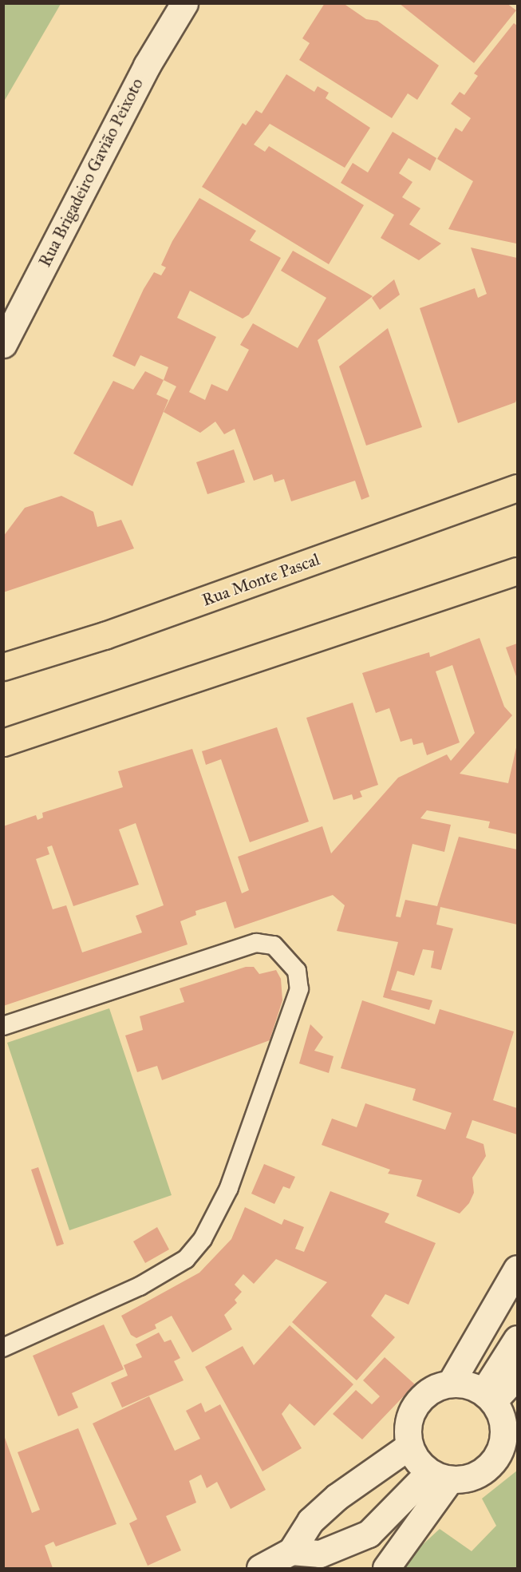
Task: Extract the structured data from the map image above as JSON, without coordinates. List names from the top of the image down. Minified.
{"streets":{"main road":["Rua Monte Pascal"],"street":["Rua Brigadeiro Gavião Peixoto"]}}
